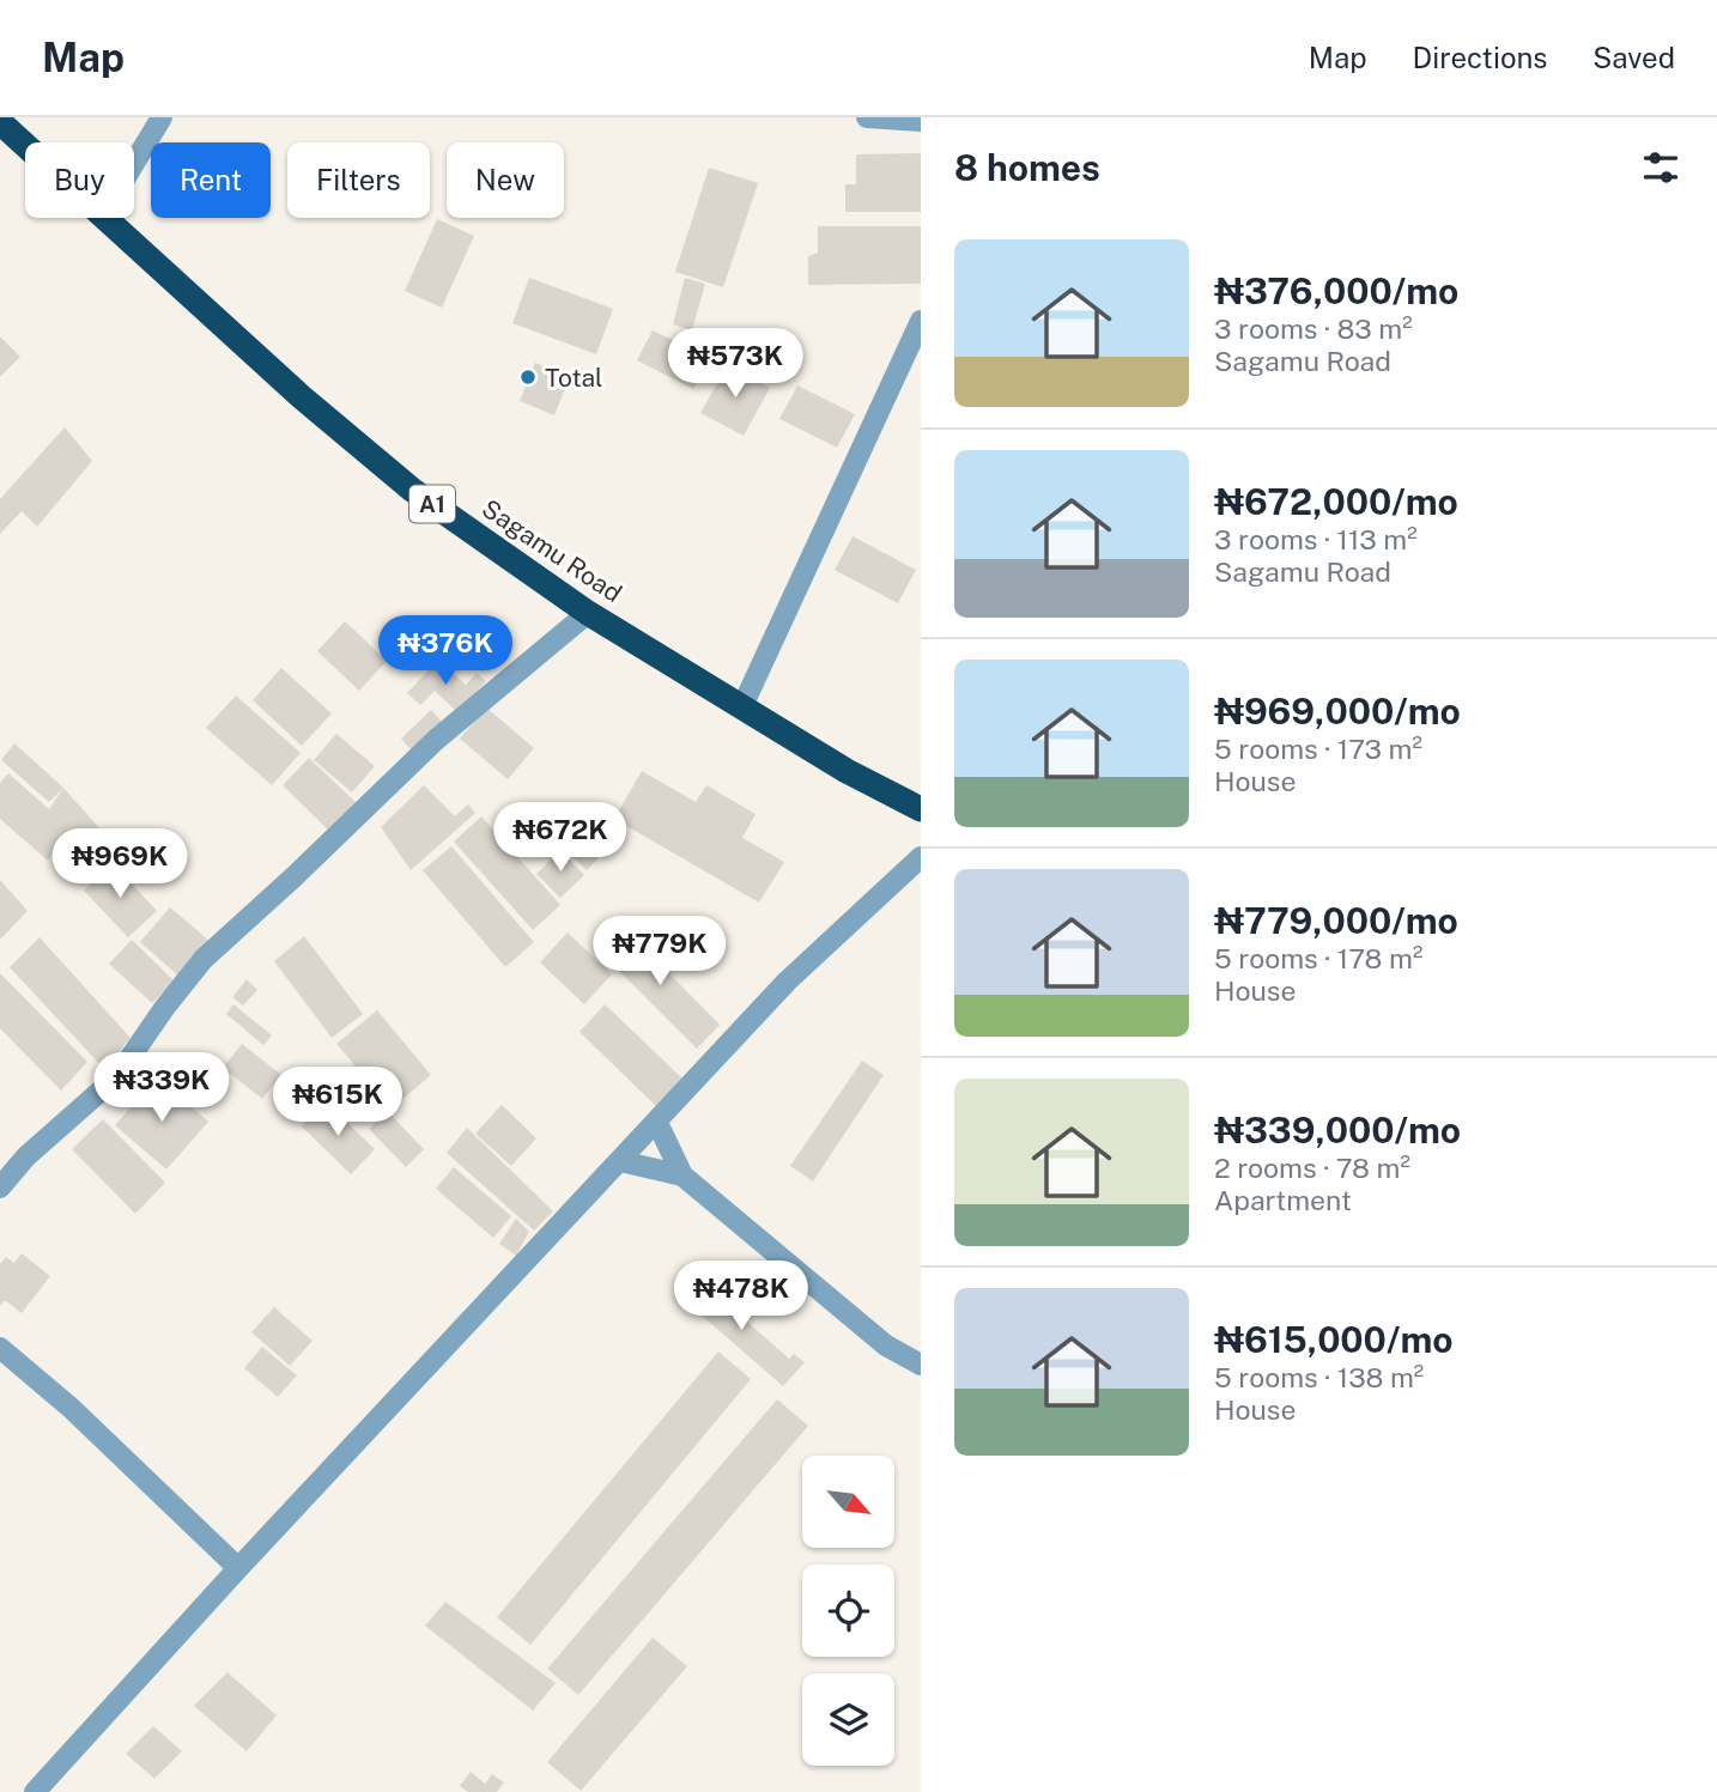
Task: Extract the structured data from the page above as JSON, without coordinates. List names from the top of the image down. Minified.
{"streets":{"highway":["A1","Sagamu Road"]},"places":["Total"],"north":"bottom right","page":{"header":"Map","nav":["Map","Directions","Saved"],"heading":"8 homes","chip":["Buy","Rent","Filters","New"],"list":[{"name":"₦376,000/mo","note":"3 rooms · 83 m² · Sagamu Road"},{"name":"₦672,000/mo","note":"3 rooms · 113 m² · Sagamu Road"},{"name":"₦969,000/mo","note":"5 rooms · 173 m² · House"},{"name":"₦779,000/mo","note":"5 rooms · 178 m² · House"},{"name":"₦339,000/mo","note":"2 rooms · 78 m² · Apartment"},{"name":"₦615,000/mo","note":"5 rooms · 138 m² · House"}],"price":["₦573K","₦376K","₦672K","₦969K","₦779K","₦339K","₦615K","₦478K"]}}
